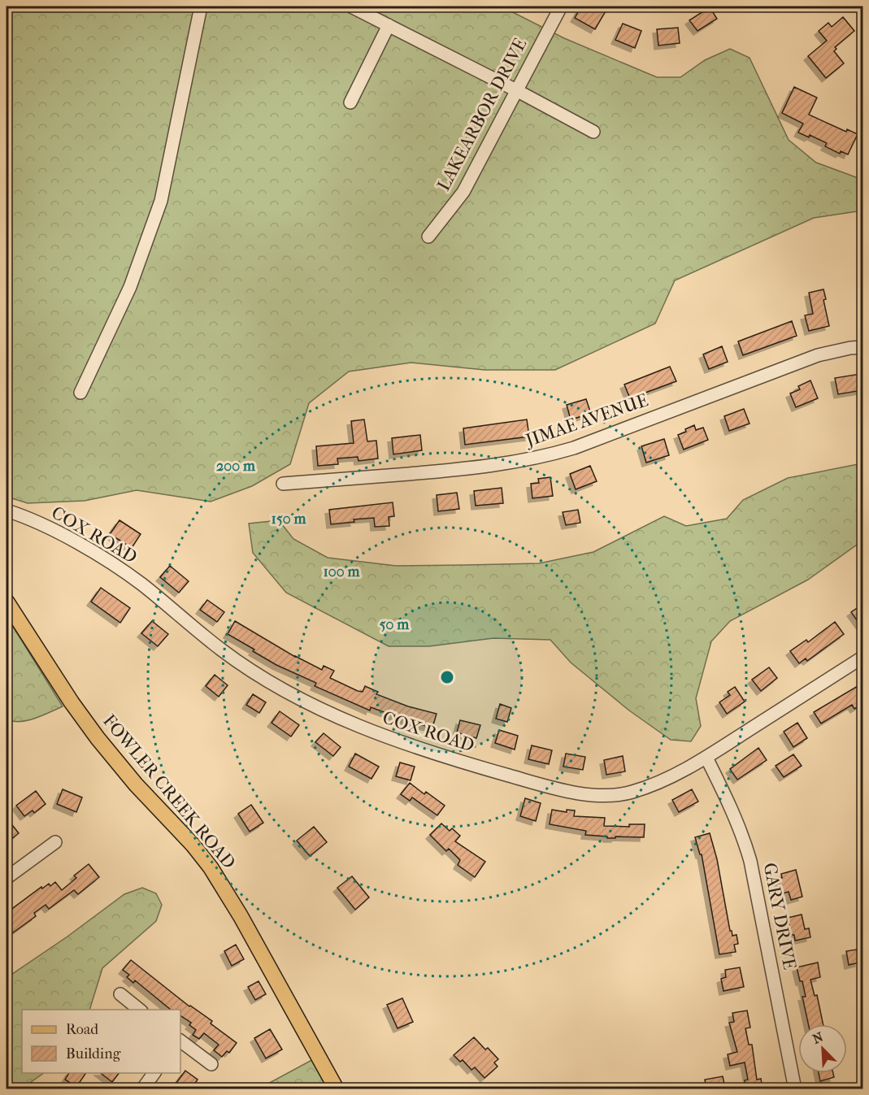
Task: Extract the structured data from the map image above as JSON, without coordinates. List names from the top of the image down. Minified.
{"streets":{"main road":["FOWLER CREEK ROAD"],"street":["LAKEARBOR DRIVE","JIMAE AVENUE","COX ROAD","GARY DRIVE"]},"crossings":[["COX ROAD","GARY DRIVE"]],"legend":["Road","Building"],"north":"top left","rings":["200 m","150 m","100 m","50 m"]}
